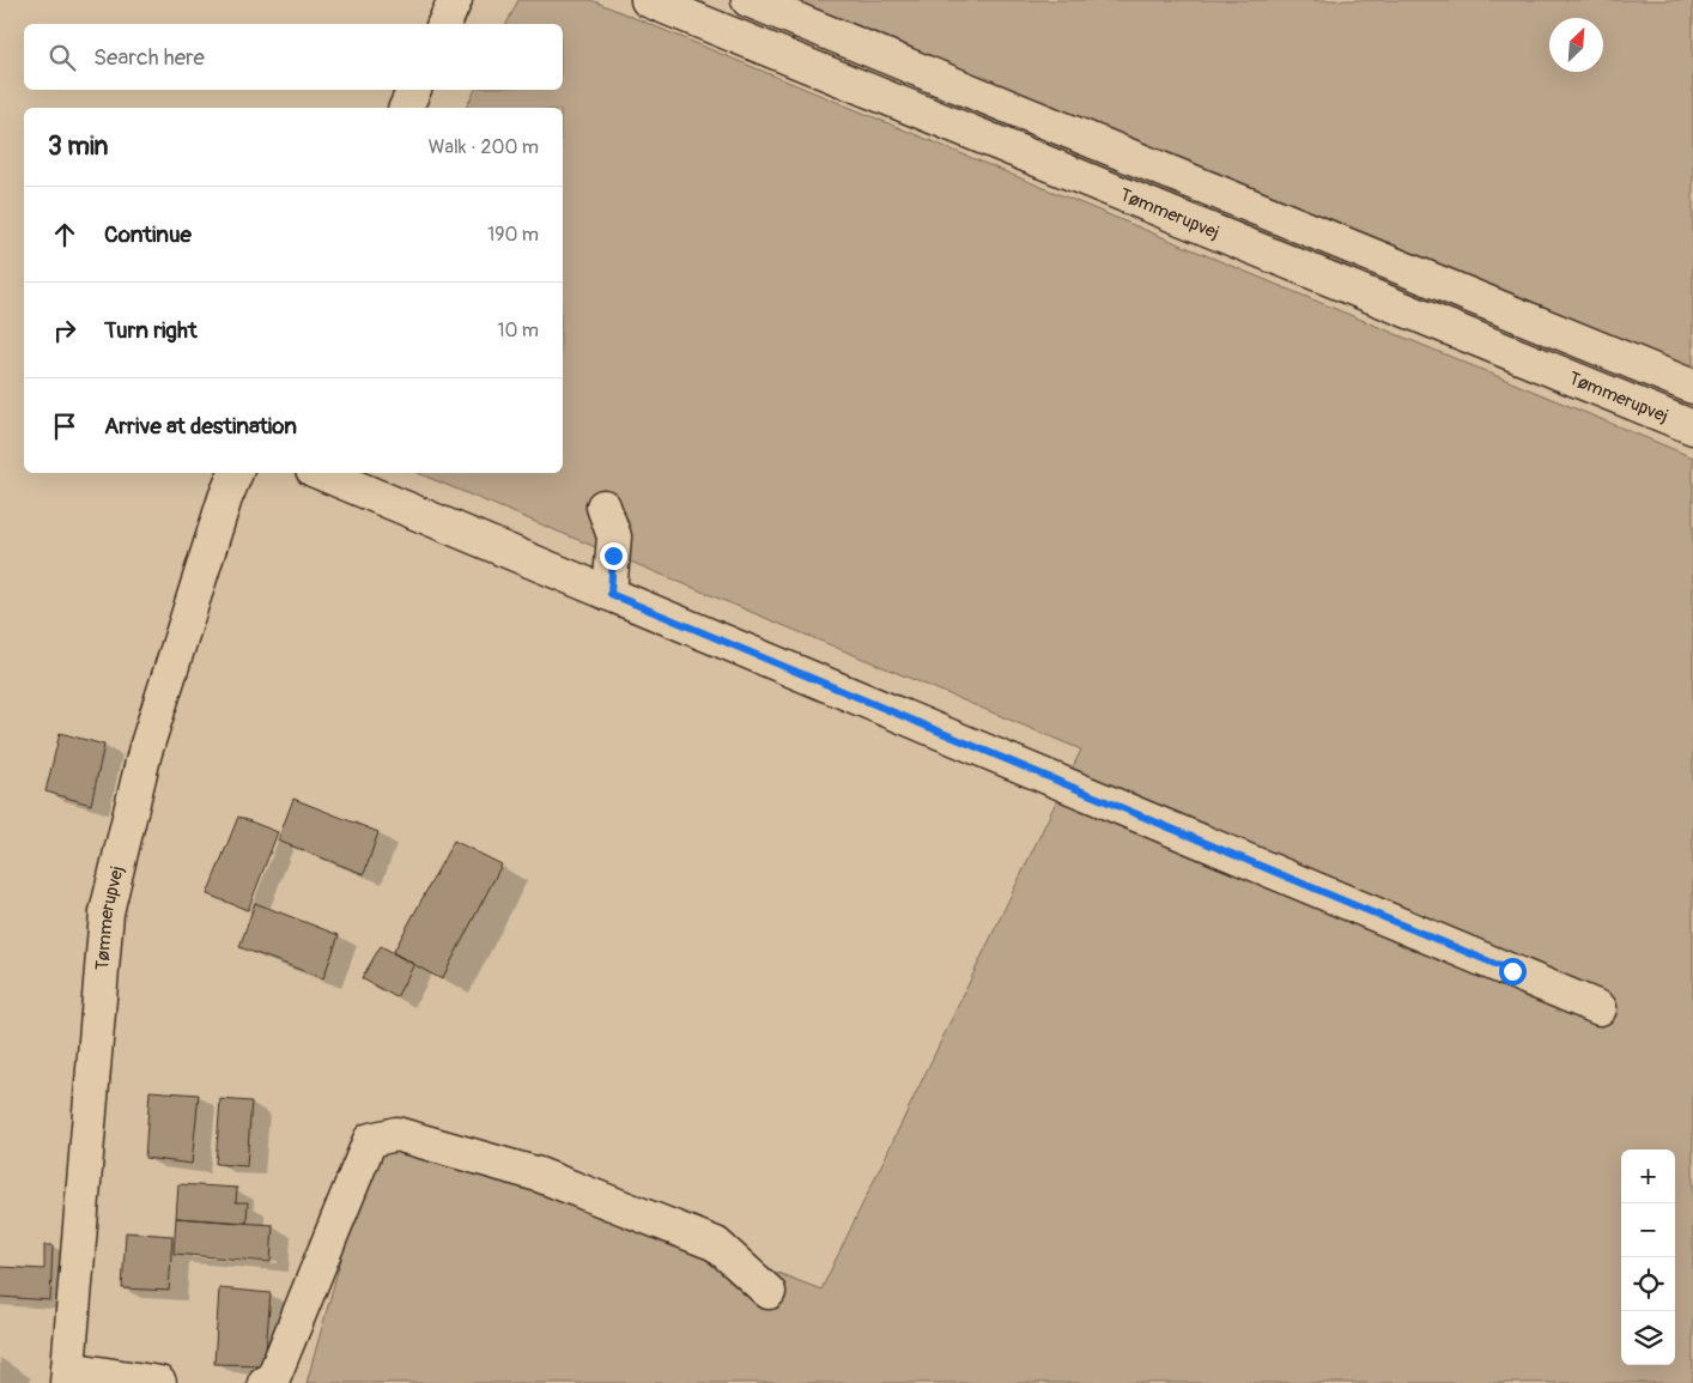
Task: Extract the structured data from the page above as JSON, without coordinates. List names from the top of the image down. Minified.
{"streets":{"street":["Tømmerupvej"]},"north":"top right","page":{"search":"Search here","heading":["3 min","Walk · 200 m"],"list":[["Continue","190 m"],["Turn right","10 m"],"Arrive at destination"],"map_buttons":["+","−"]}}
